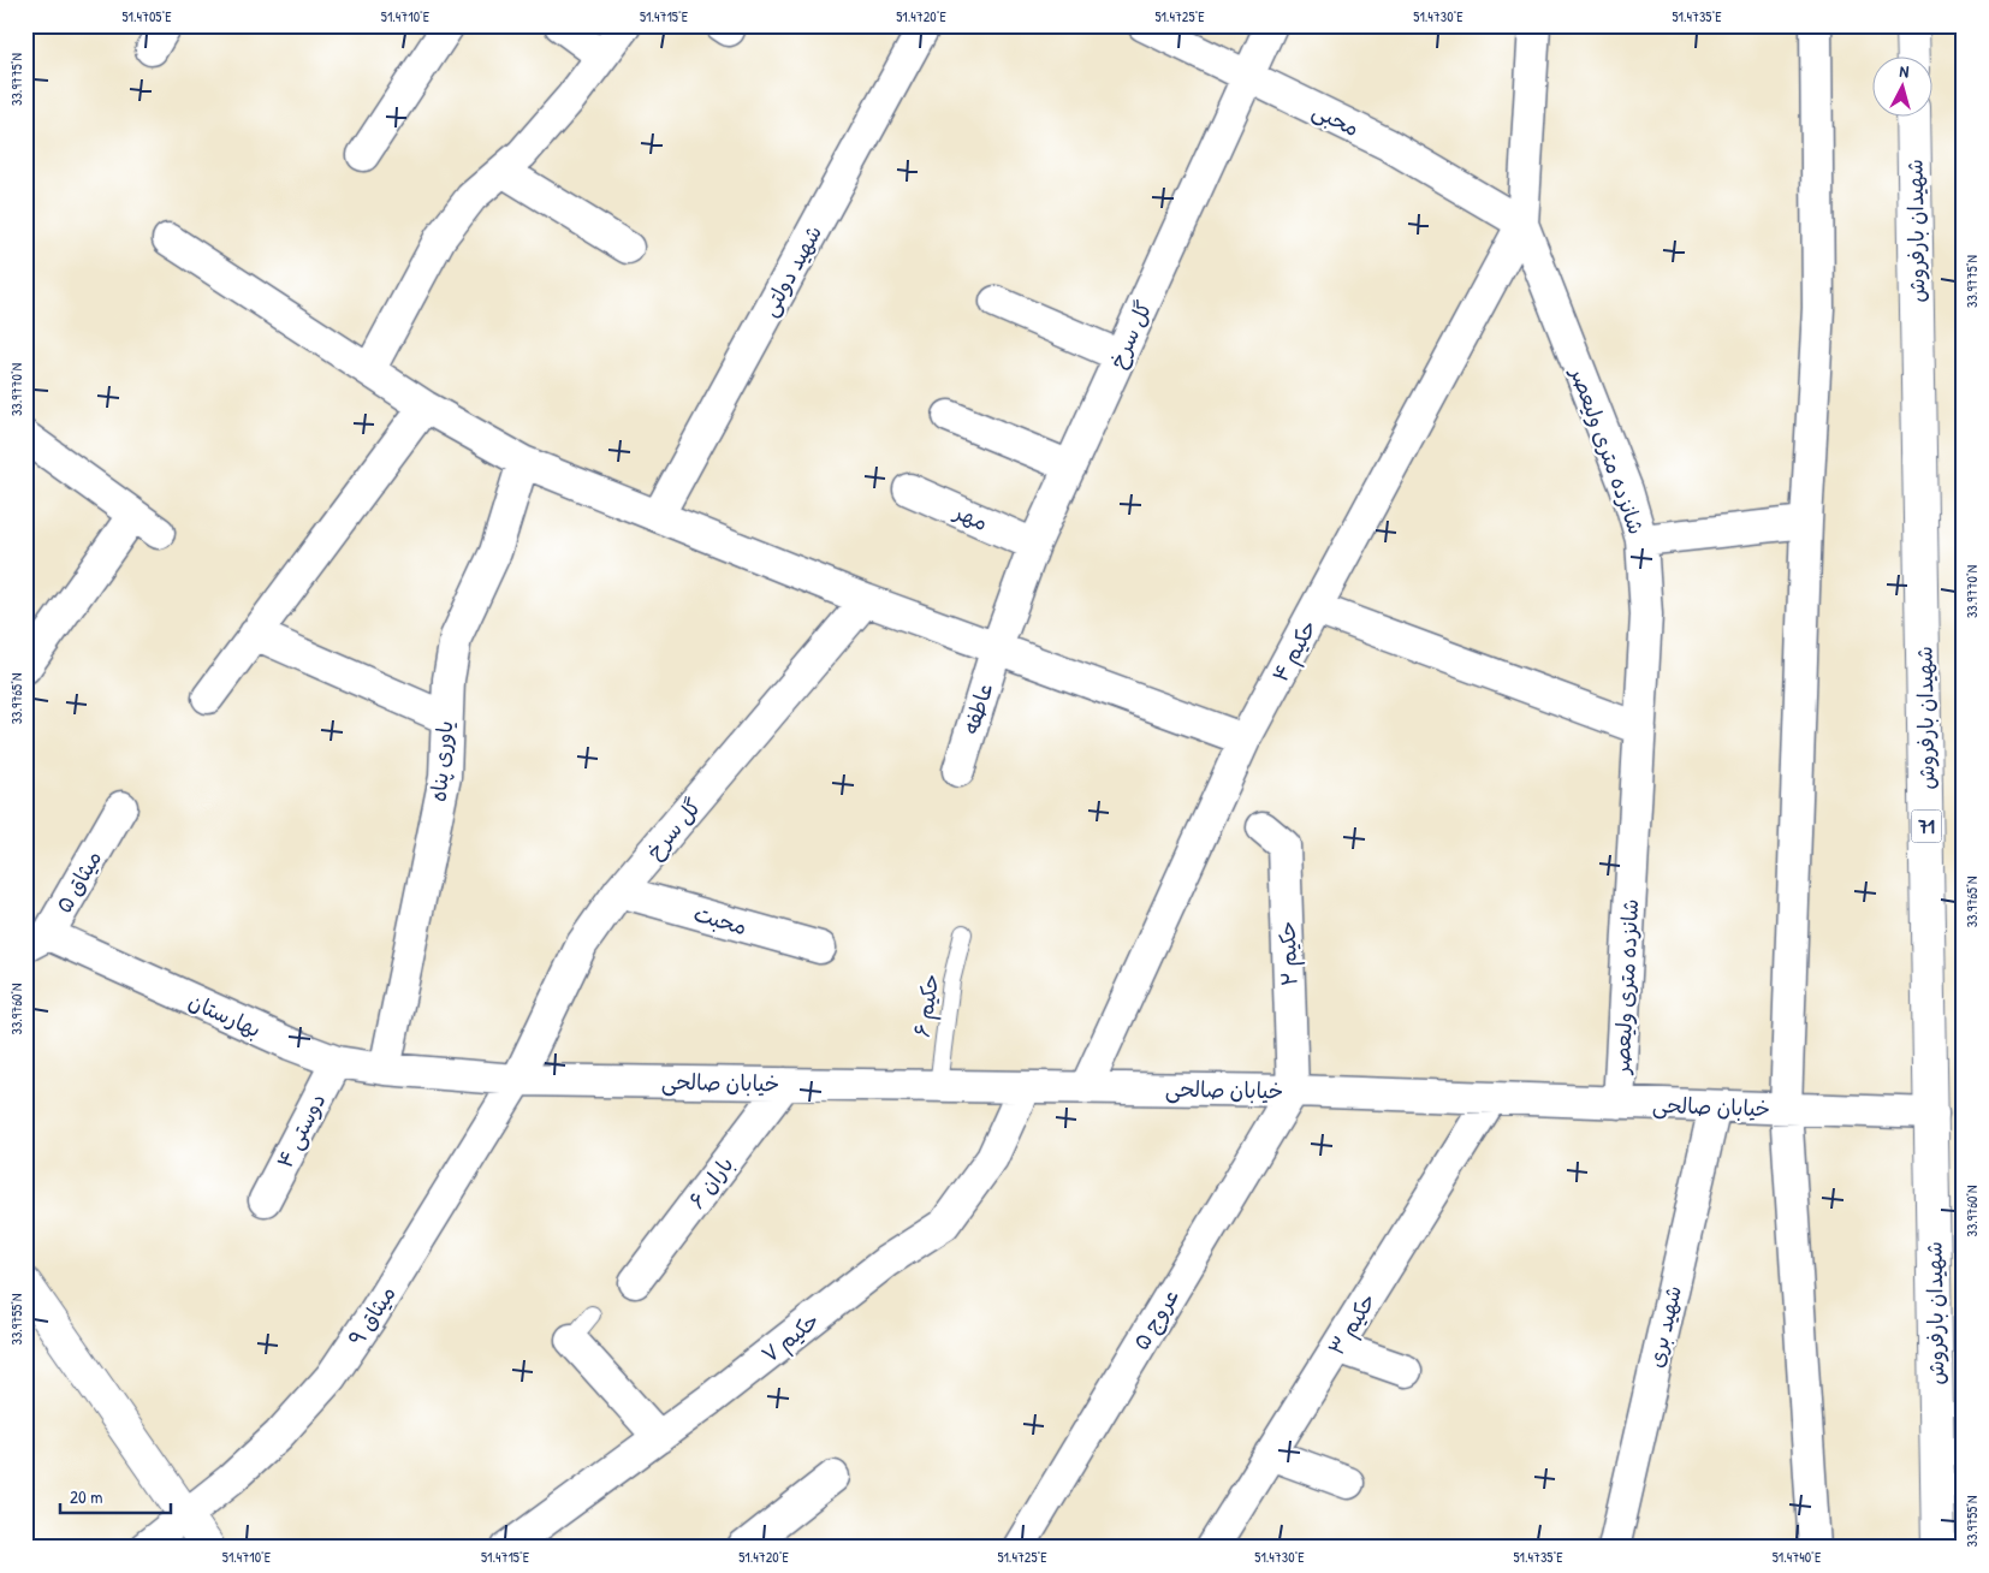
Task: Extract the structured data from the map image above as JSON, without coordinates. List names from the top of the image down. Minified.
{"streets":{"main road":["شهیدان بارفروش","71"],"street":["محبی","شهید دولتی","گل سرخ","شانزده متری ولیعصر","مهر","حکیم ۴","عاطفه","یاوری پناه","میثاق ۵","محبت","حکیم ۲","بهارستان","خیابان صالحی","دوستی ۴","باران ۶","میثاق ۹","عروج ۵","حکیم ۳","شهید بری","حکیم ۷"],"lane":["حکیم ۶"]},"crossings":[["محبی","گل سرخ"],["محبی","شانزده متری ولیعصر"],["محبی","حکیم ۴"],["شهیدان بارفروش","خیابان صالحی"],["گل سرخ","مهر"],["گل سرخ","عاطفه"],["گل سرخ","محبت"],["گل سرخ","بهارستان"],["گل سرخ","خیابان صالحی"],["گل سرخ","میثاق ۹"],["شانزده متری ولیعصر","حکیم ۴"],["شانزده متری ولیعصر","خیابان صالحی"],["حکیم ۴","خیابان صالحی"],["یاوری پناه","بهارستان"],["میثاق ۵","بهارستان"],["حکیم ۲","خیابان صالحی"],["حکیم ۲","عروج ۵"],["حکیم ۶","خیابان صالحی"],["بهارستان","خیابان صالحی"],["بهارستان","دوستی ۴"],["بهارستان","میثاق ۹"],["خیابان صالحی","باران ۶"],["خیابان صالحی","میثاق ۹"],["خیابان صالحی","عروج ۵"],["خیابان صالحی","حکیم ۳"],["خیابان صالحی","شهید بری"],["خیابان صالحی","حکیم ۷"]],"scale_bar":"20 m","north":"top","coordinates":["51.4705°E","51.4710°E","51.4715°E","51.4720°E","51.4725°E","51.4730°E","51.4735°E","33.9775°N","33.9770°N","33.9765°N","33.9760°N","33.9755°N","51.4740°E"]}
